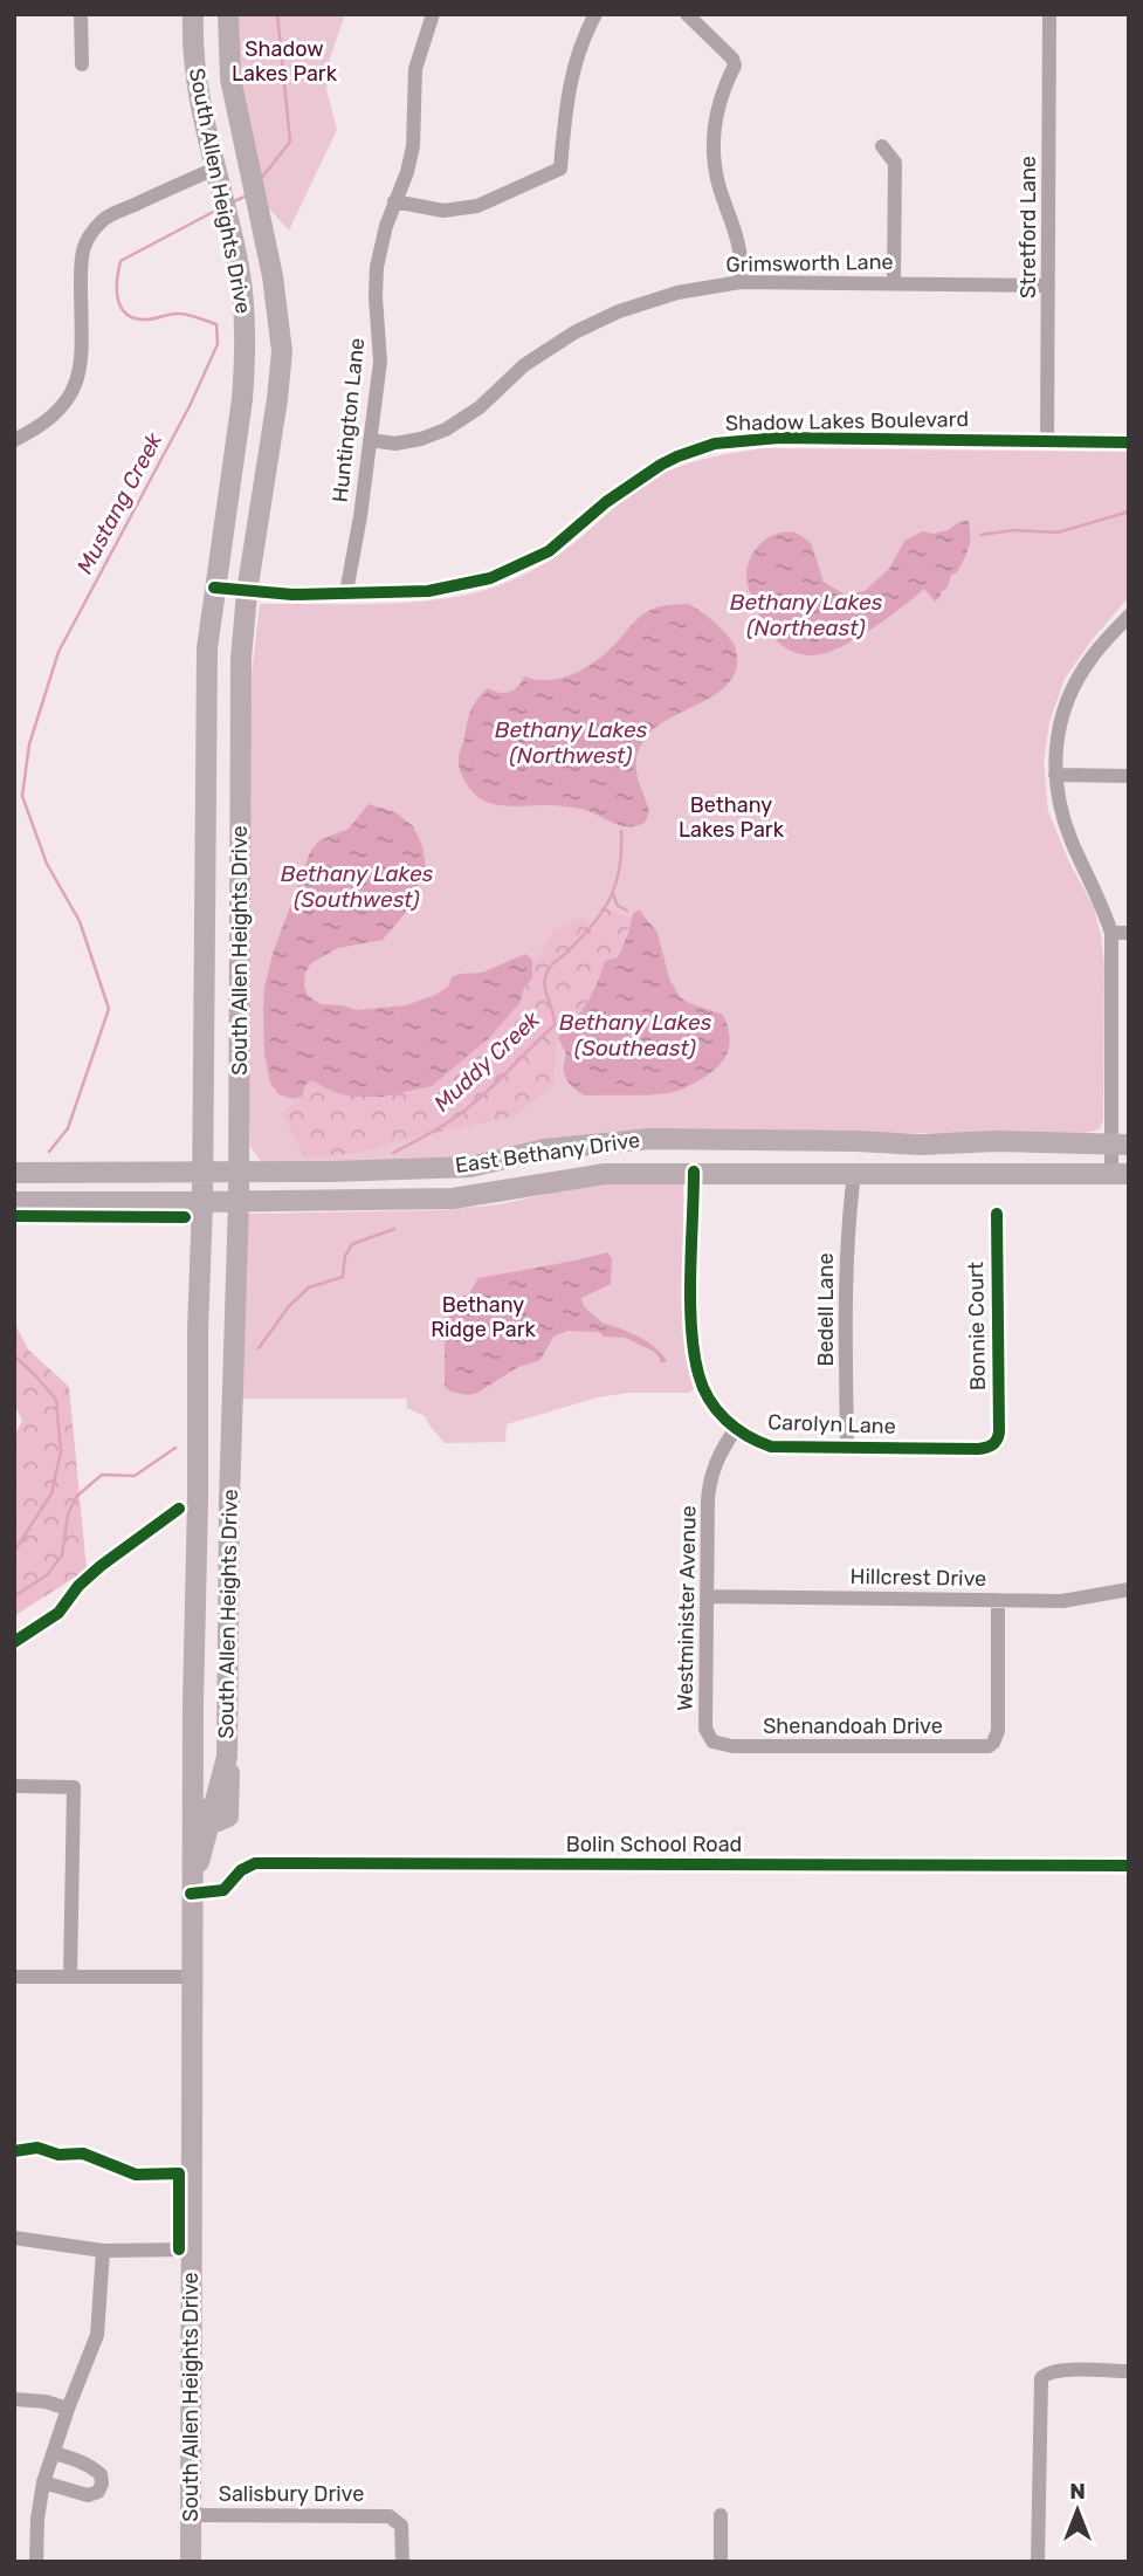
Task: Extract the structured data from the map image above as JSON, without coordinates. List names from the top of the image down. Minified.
{"streets":{"main road":["South Allen Heights Drive","East Bethany Drive"],"street":["Stretford Lane","Grimsworth Lane","Huntington Lane","Shadow Lakes Boulevard","Bedell Lane","Bonnie Court","Carolyn Lane","Hillcrest Drive","Westminister Avenue","Shenandoah Drive","Bolin School Road","Salisbury Drive"]},"crossings":[["South Allen Heights Drive","Shadow Lakes Boulevard"],["South Allen Heights Drive","East Bethany Drive"],["South Allen Heights Drive","Bolin School Road"],["South Allen Heights Drive","Salisbury Drive"],["Stretford Lane","Grimsworth Lane"],["Stretford Lane","Shadow Lakes Boulevard"],["Grimsworth Lane","Huntington Lane"],["Huntington Lane","Shadow Lakes Boulevard"],["East Bethany Drive","Bedell Lane"],["Bedell Lane","Carolyn Lane"],["Bonnie Court","Carolyn Lane"],["Carolyn Lane","Westminister Avenue"],["Hillcrest Drive","Westminister Avenue"],["Hillcrest Drive","Shenandoah Drive"],["Westminister Avenue","Shenandoah Drive"]],"water":["Mustang Creek","Bethany Lakes (Northeast)","Bethany Lakes (Northwest)","Bethany Lakes (Southwest)","Bethany Lakes (Southeast)","Muddy Creek"],"parks":["Shadow Lakes Park","Bethany Lakes Park","Bethany Ridge Park"],"north":"top"}
